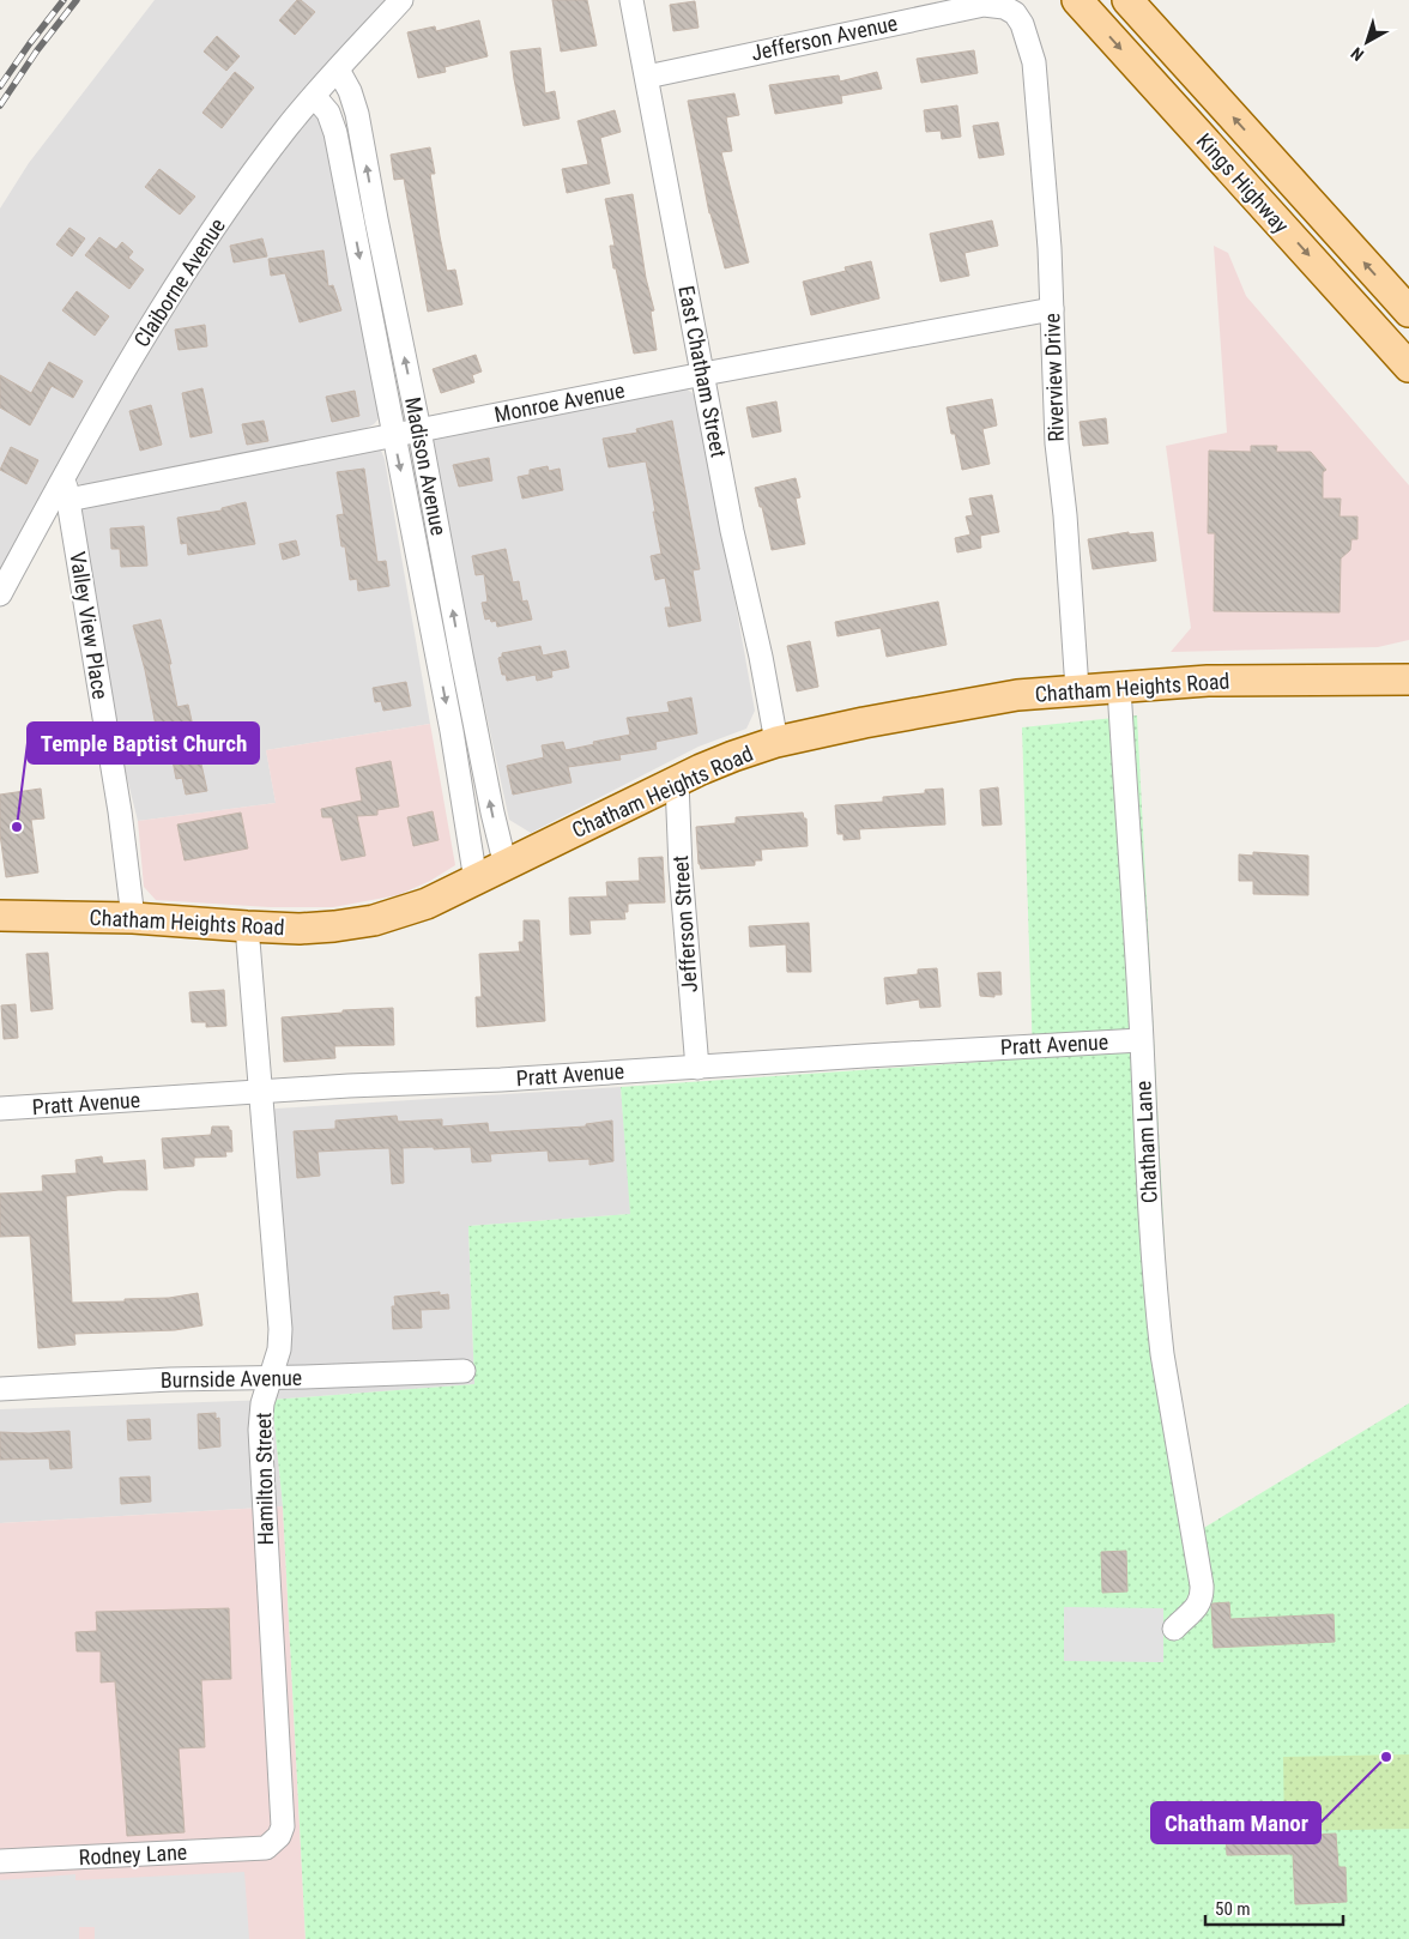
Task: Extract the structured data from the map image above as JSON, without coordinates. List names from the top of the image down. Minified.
{"streets":{"main road":["Kings Highway","Chatham Heights Road"],"street":["Jefferson Avenue","Claiborne Avenue","East Chatham Street","Riverview Drive","Monroe Avenue","Madison Avenue","Valley View Place","Jefferson Street","Pratt Avenue","Chatham Lane","Burnside Avenue","Hamilton Street","Rodney Lane"]},"crossings":[["Jefferson Avenue","East Chatham Street"],["Jefferson Avenue","Riverview Drive"],["Claiborne Avenue","Madison Avenue"],["Claiborne Avenue","Valley View Place"],["East Chatham Street","Monroe Avenue"],["East Chatham Street","Chatham Heights Road"],["Riverview Drive","Monroe Avenue"],["Riverview Drive","Chatham Heights Road"],["Monroe Avenue","Madison Avenue"],["Monroe Avenue","Valley View Place"],["Madison Avenue","Chatham Heights Road"],["Valley View Place","Chatham Heights Road"],["Chatham Heights Road","Jefferson Street"],["Chatham Heights Road","Chatham Lane"],["Chatham Heights Road","Hamilton Street"],["Jefferson Street","Pratt Avenue"],["Pratt Avenue","Chatham Lane"],["Pratt Avenue","Hamilton Street"],["Burnside Avenue","Hamilton Street"],["Hamilton Street","Rodney Lane"]],"places":["Temple Baptist Church","Chatham Manor"],"scale_bar":"50 m","north":"bottom left"}
